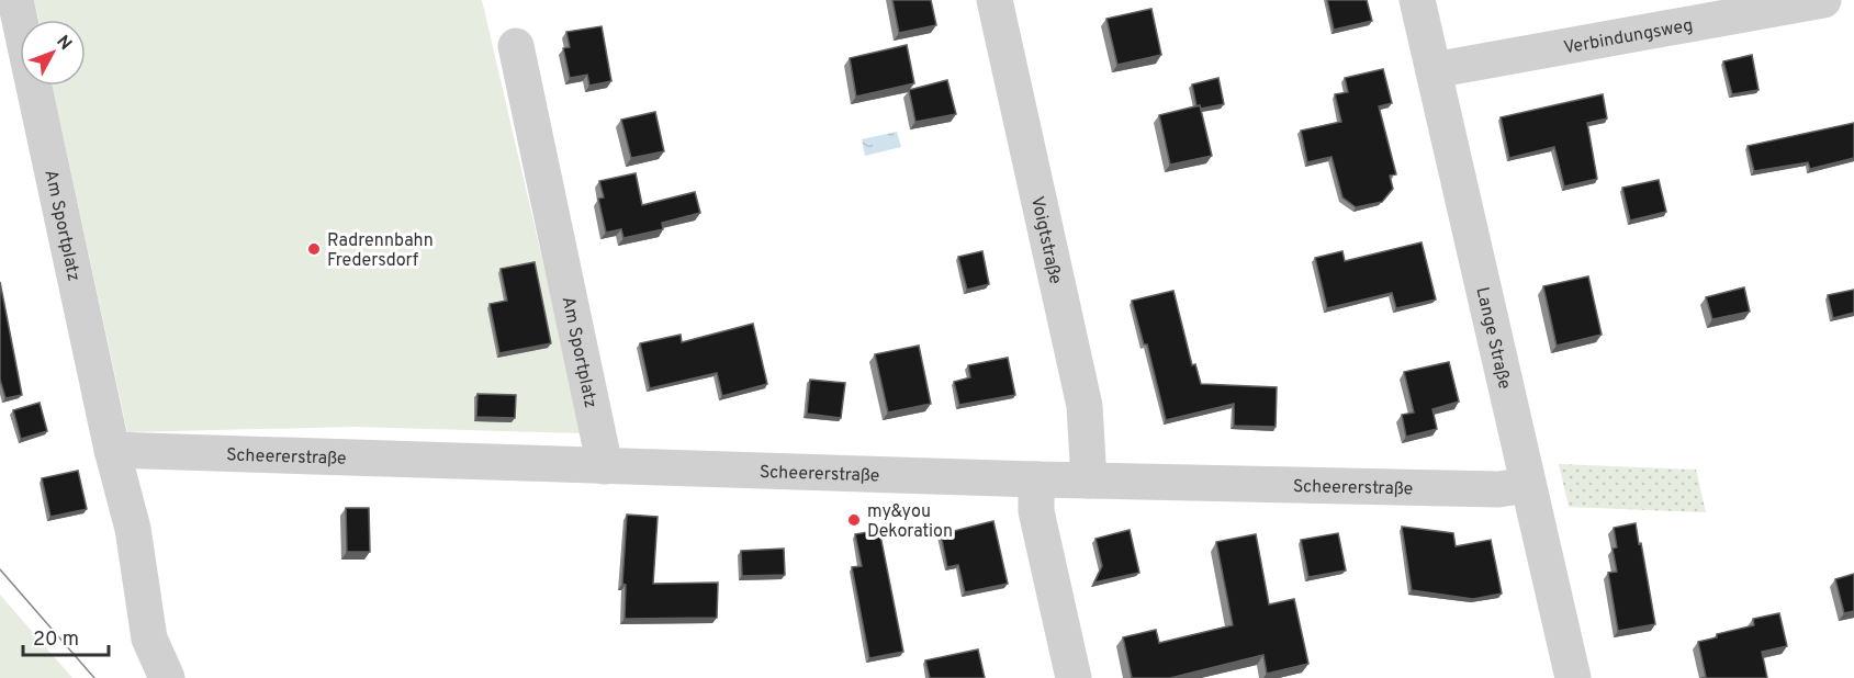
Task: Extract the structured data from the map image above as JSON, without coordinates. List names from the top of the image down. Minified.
{"streets":{"street":["Verbindungsweg","Am Sportplatz","Voigtstraße","Lange Straße","Scheererstraße"]},"crossings":[["Verbindungsweg","Lange Straße"],["Am Sportplatz","Scheererstraße"],["Voigtstraße","Scheererstraße"],["Lange Straße","Scheererstraße"]],"places":["Radrennbahn Fredersdorf","my&you Dekoration"],"scale_bar":"20 m","north":"top right"}
